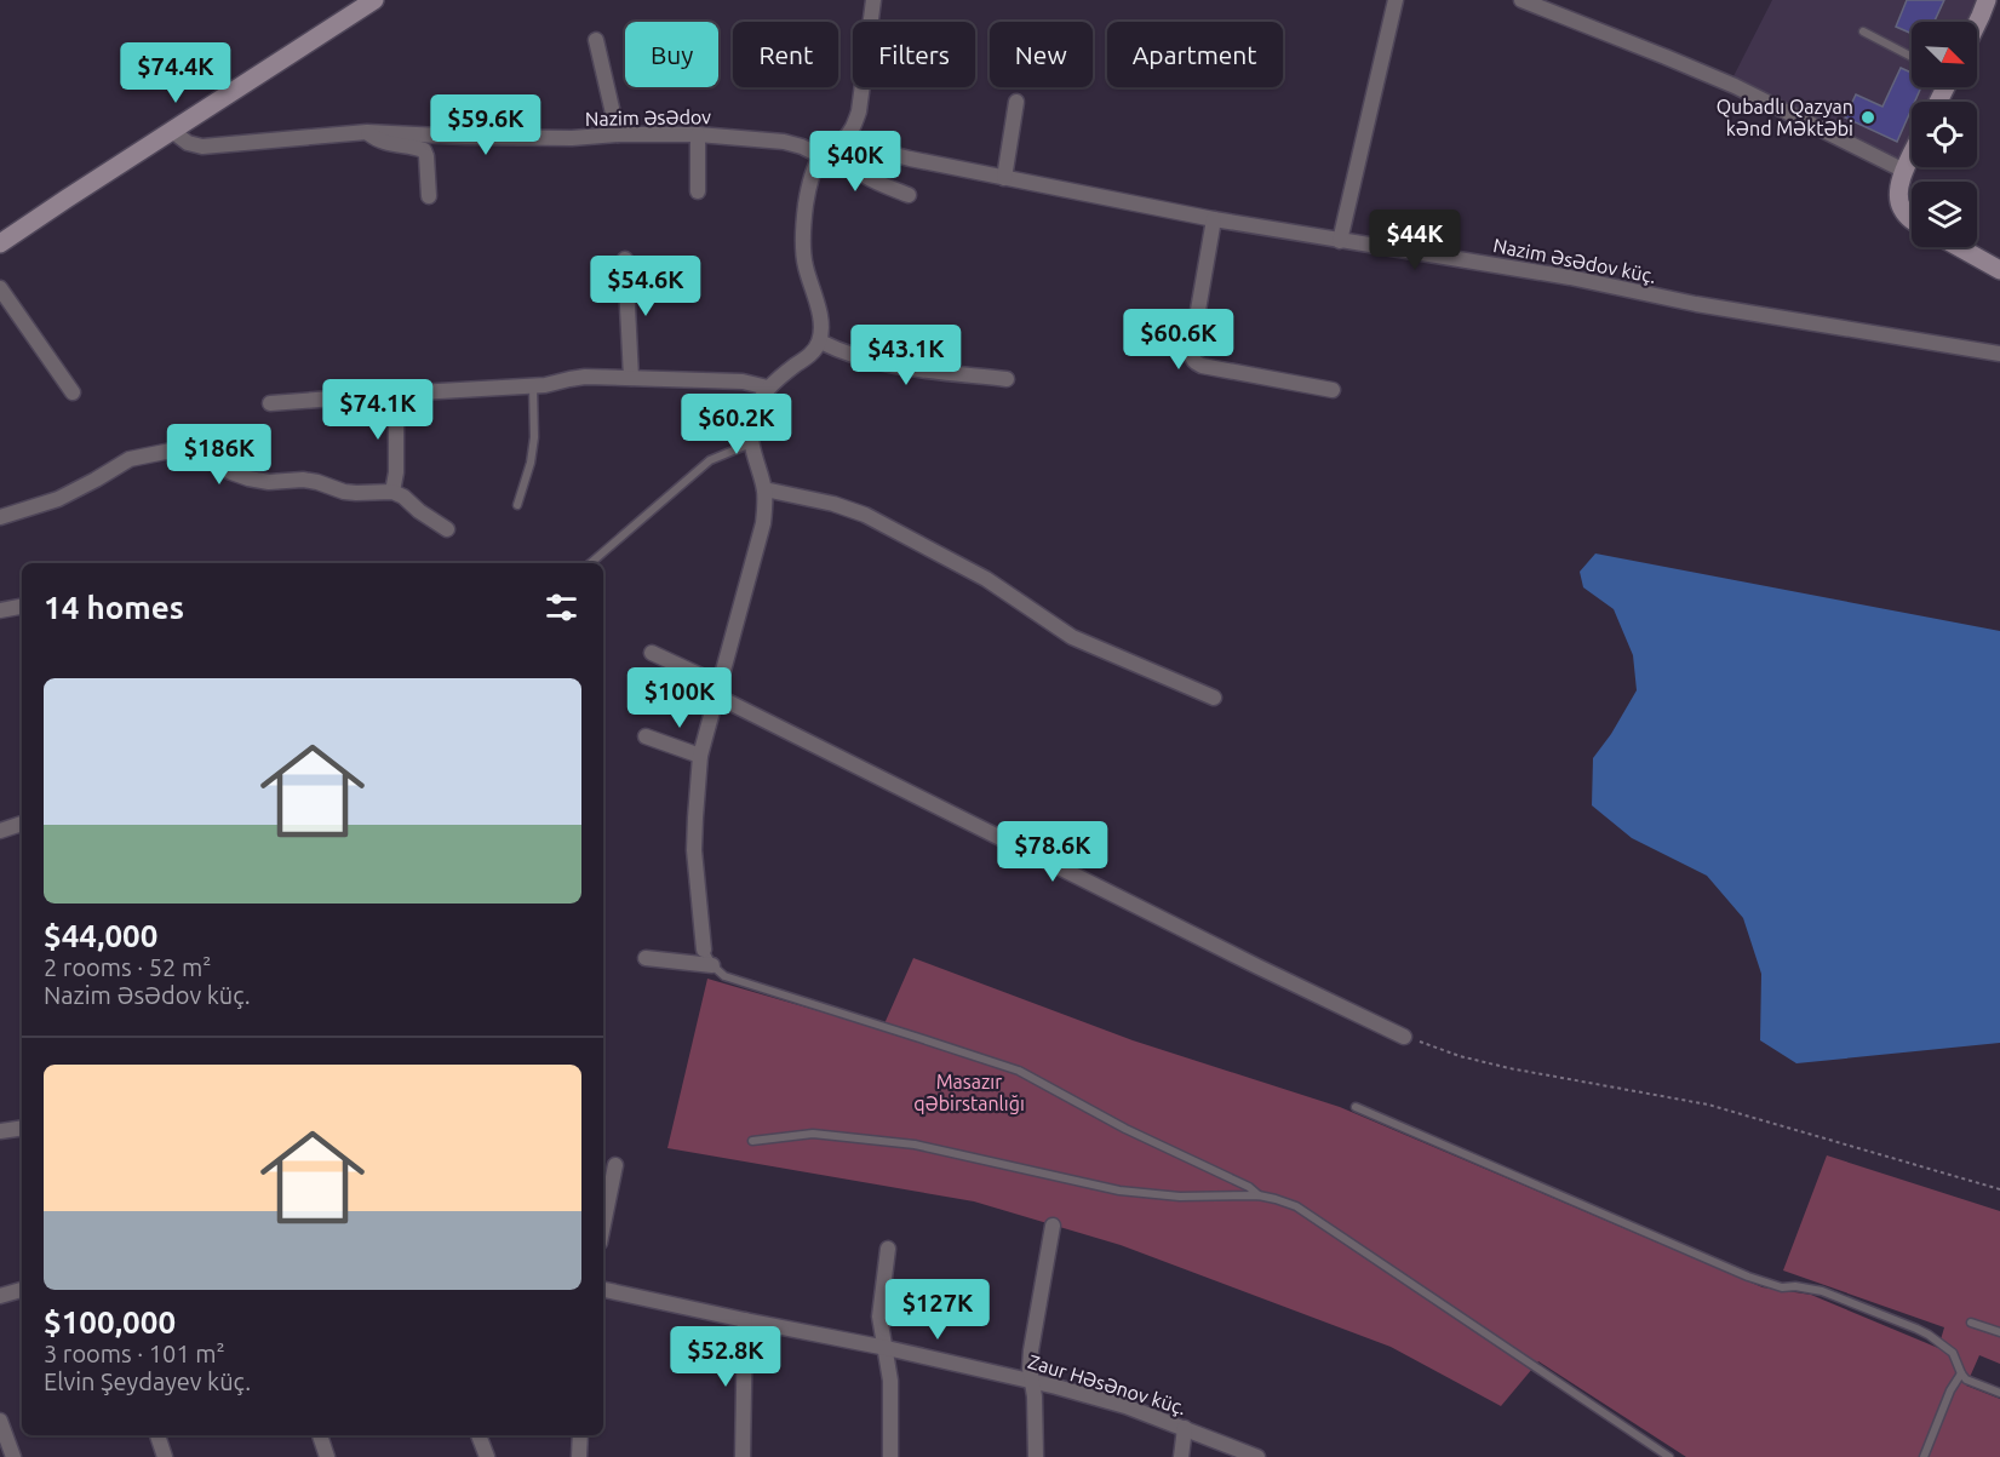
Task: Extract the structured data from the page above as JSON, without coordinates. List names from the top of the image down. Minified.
{"streets":{"street":["Nazim Əsədov","Nazim Əsədov küç.","Zaur Həsənov küç."]},"parks":["Masazır qəbirstanlığı"],"places":["Qubadlı Qazyan kənd Məktəbi"],"north":"bottom right","page":{"chip":["Buy","Rent","Filters","New","Apartment"],"price":["$74.4K","$59.6K","$40K","$44K","$54.6K","$60.6K","$43.1K","$74.1K","$60.2K","$186K","$100K","$78.6K","$127K","$52.8K"],"heading":"14 homes","list":[{"name":"$44,000","note":"2 rooms · 52 m² · Nazim Əsədov küç."},{"name":"$100,000","note":"3 rooms · 101 m² · Elvin Şeydayev küç."}]}}
